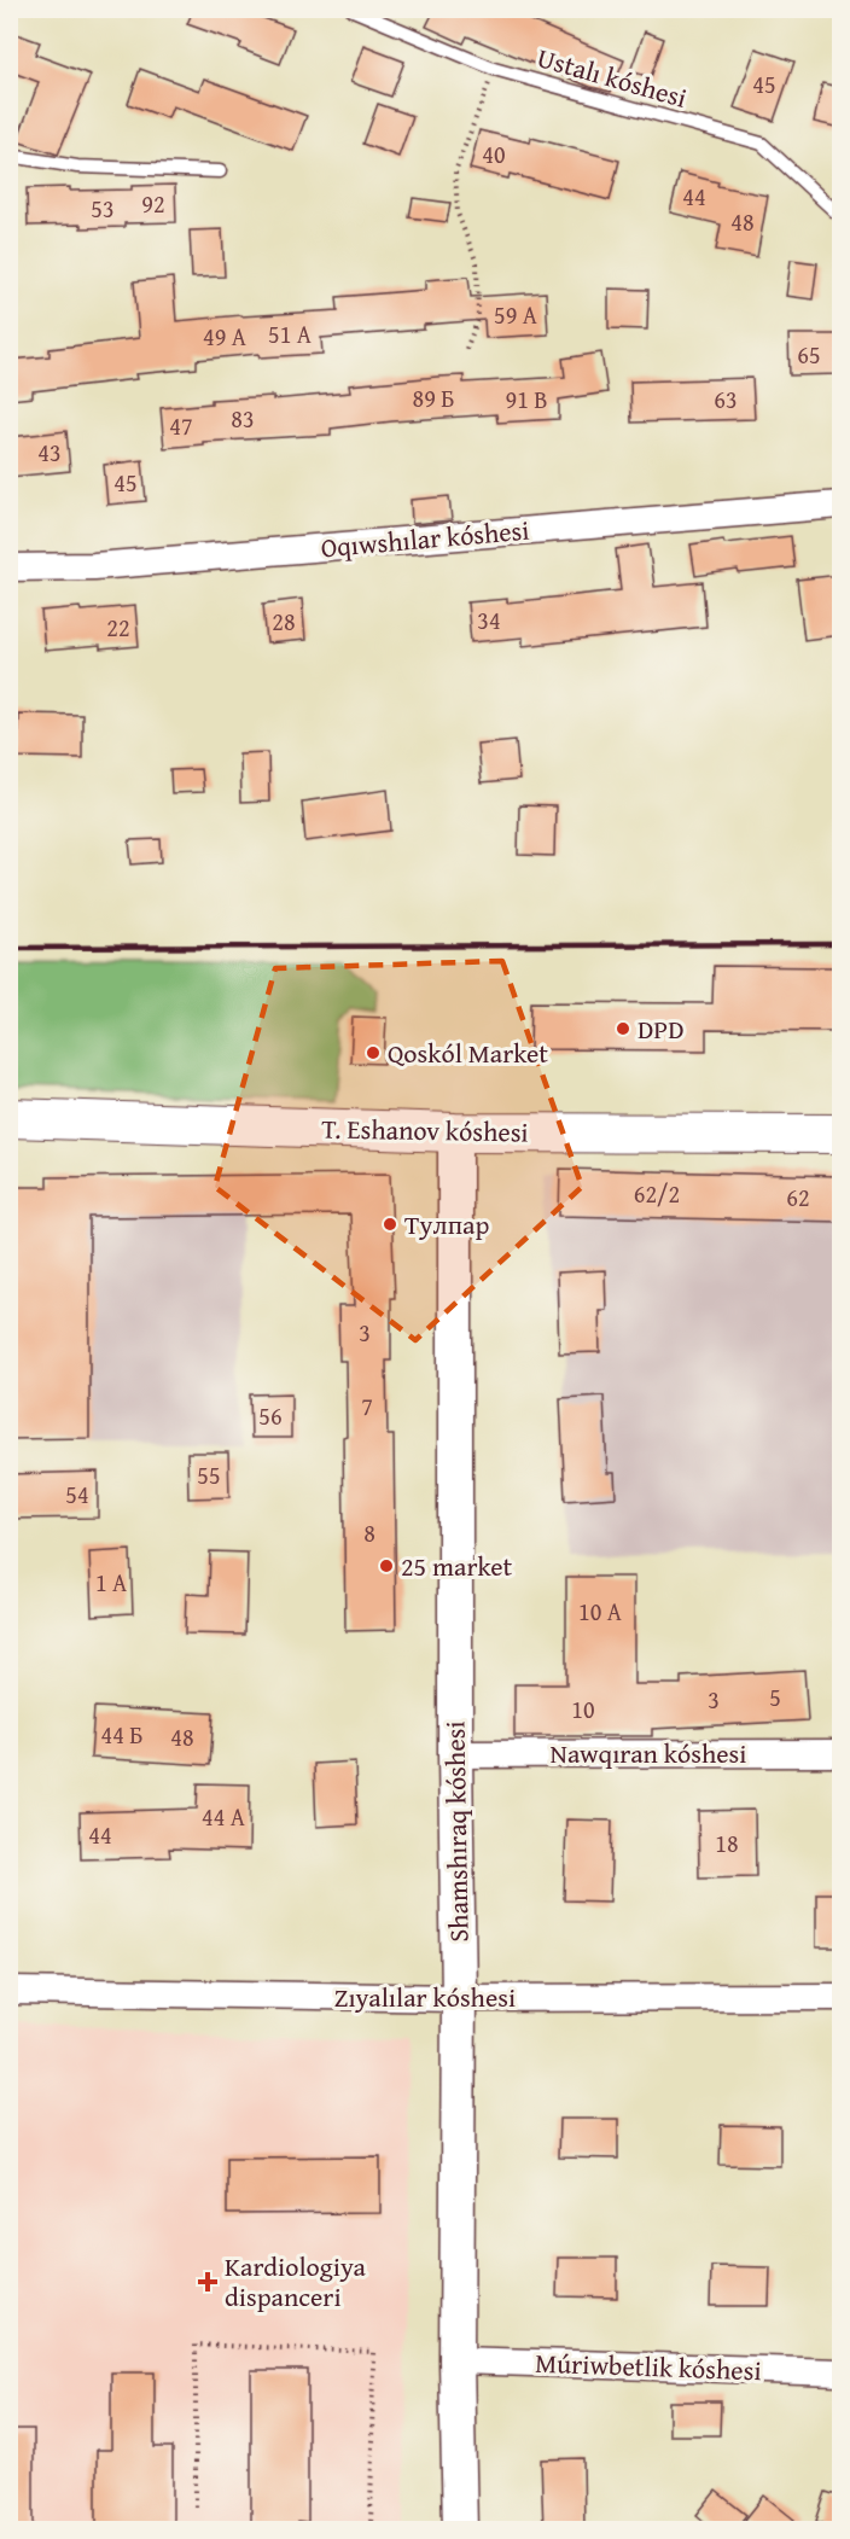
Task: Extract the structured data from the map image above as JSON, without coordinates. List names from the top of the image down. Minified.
{"streets":{"main road":["T. Eshanov kóshesi"],"street":["Oqıwshılar kóshesi","Nawqıran kóshesi","Shamshıraq kóshesi","Zıyalılar kóshesi","Múriwbetlik kóshesi"],"lane":["Ustalı kóshesi"]},"crossings":[["T. Eshanov kóshesi","Shamshıraq kóshesi"],["Nawqıran kóshesi","Shamshıraq kóshesi"],["Shamshıraq kóshesi","Zıyalılar kóshesi"],["Shamshıraq kóshesi","Múriwbetlik kóshesi"]],"places":{"other":["DPD","Qoskól Market","Тулпар","25 market"],"health":["Kardiologiya dispanceri"]},"house_numbers":["45","40","44","92","53","48","59 А","51 А","49 А","65","89 Б","91 В","63","83","47","43","45","34","28","22","62/2","62","3","7","56","55","54","8","1 А","10 А","5","3","10","44 Б","48","44 А","44","18"]}
